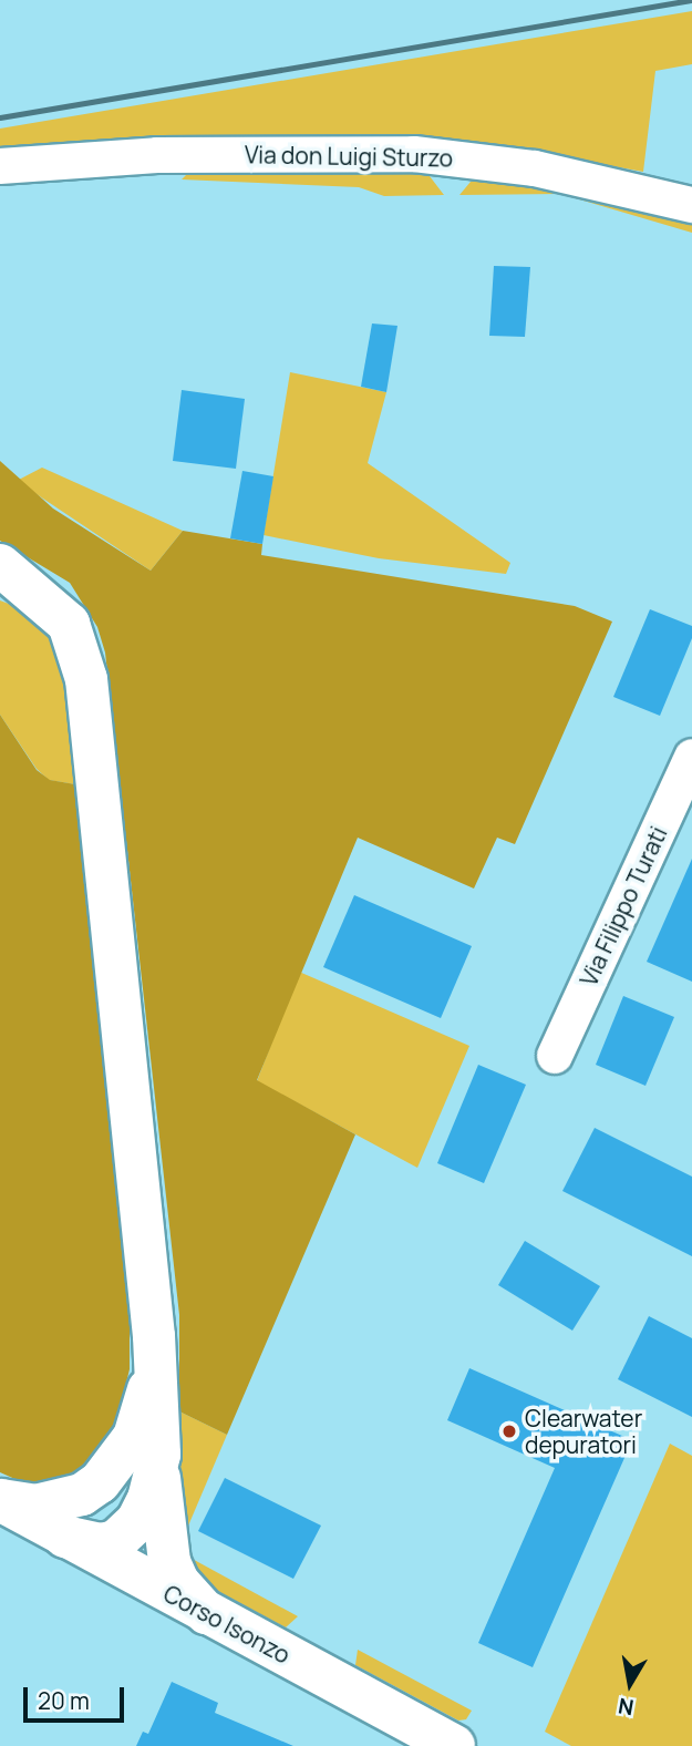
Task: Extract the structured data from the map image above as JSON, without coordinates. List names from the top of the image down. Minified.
{"streets":{"main road":["Corso Isonzo"],"street":["Via don Luigi Sturzo","Via Filippo Turati"]},"places":["Clearwater depuratori"],"scale_bar":"20 m","north":"bottom"}
